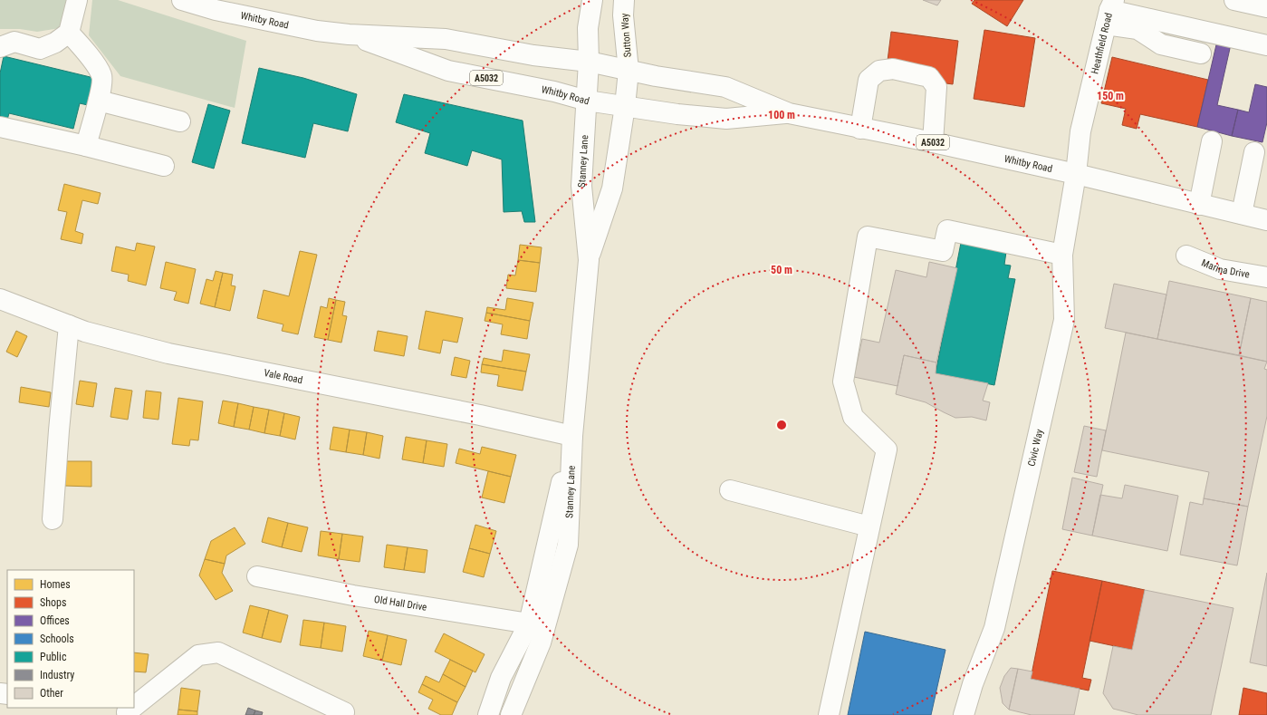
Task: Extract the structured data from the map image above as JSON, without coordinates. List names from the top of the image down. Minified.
{"streets":{"main road":["Whitby Road","Sutton Way","Heathfield Road","A5032","Stanney Lane","Marina Drive","Vale Road","Civic Way","Old Hall Drive"]},"crossings":[["Whitby Road","Sutton Way"],["Whitby Road","Heathfield Road"],["Whitby Road","Stanney Lane"],["Whitby Road","Civic Way"],["Sutton Way","Stanney Lane"],["Heathfield Road","Civic Way"],["Stanney Lane","Vale Road"],["Stanney Lane","Old Hall Drive"]],"legend":["Homes","Shops","Offices","Schools","Public","Industry","Other"],"rings":["150 m","100 m","50 m"]}
